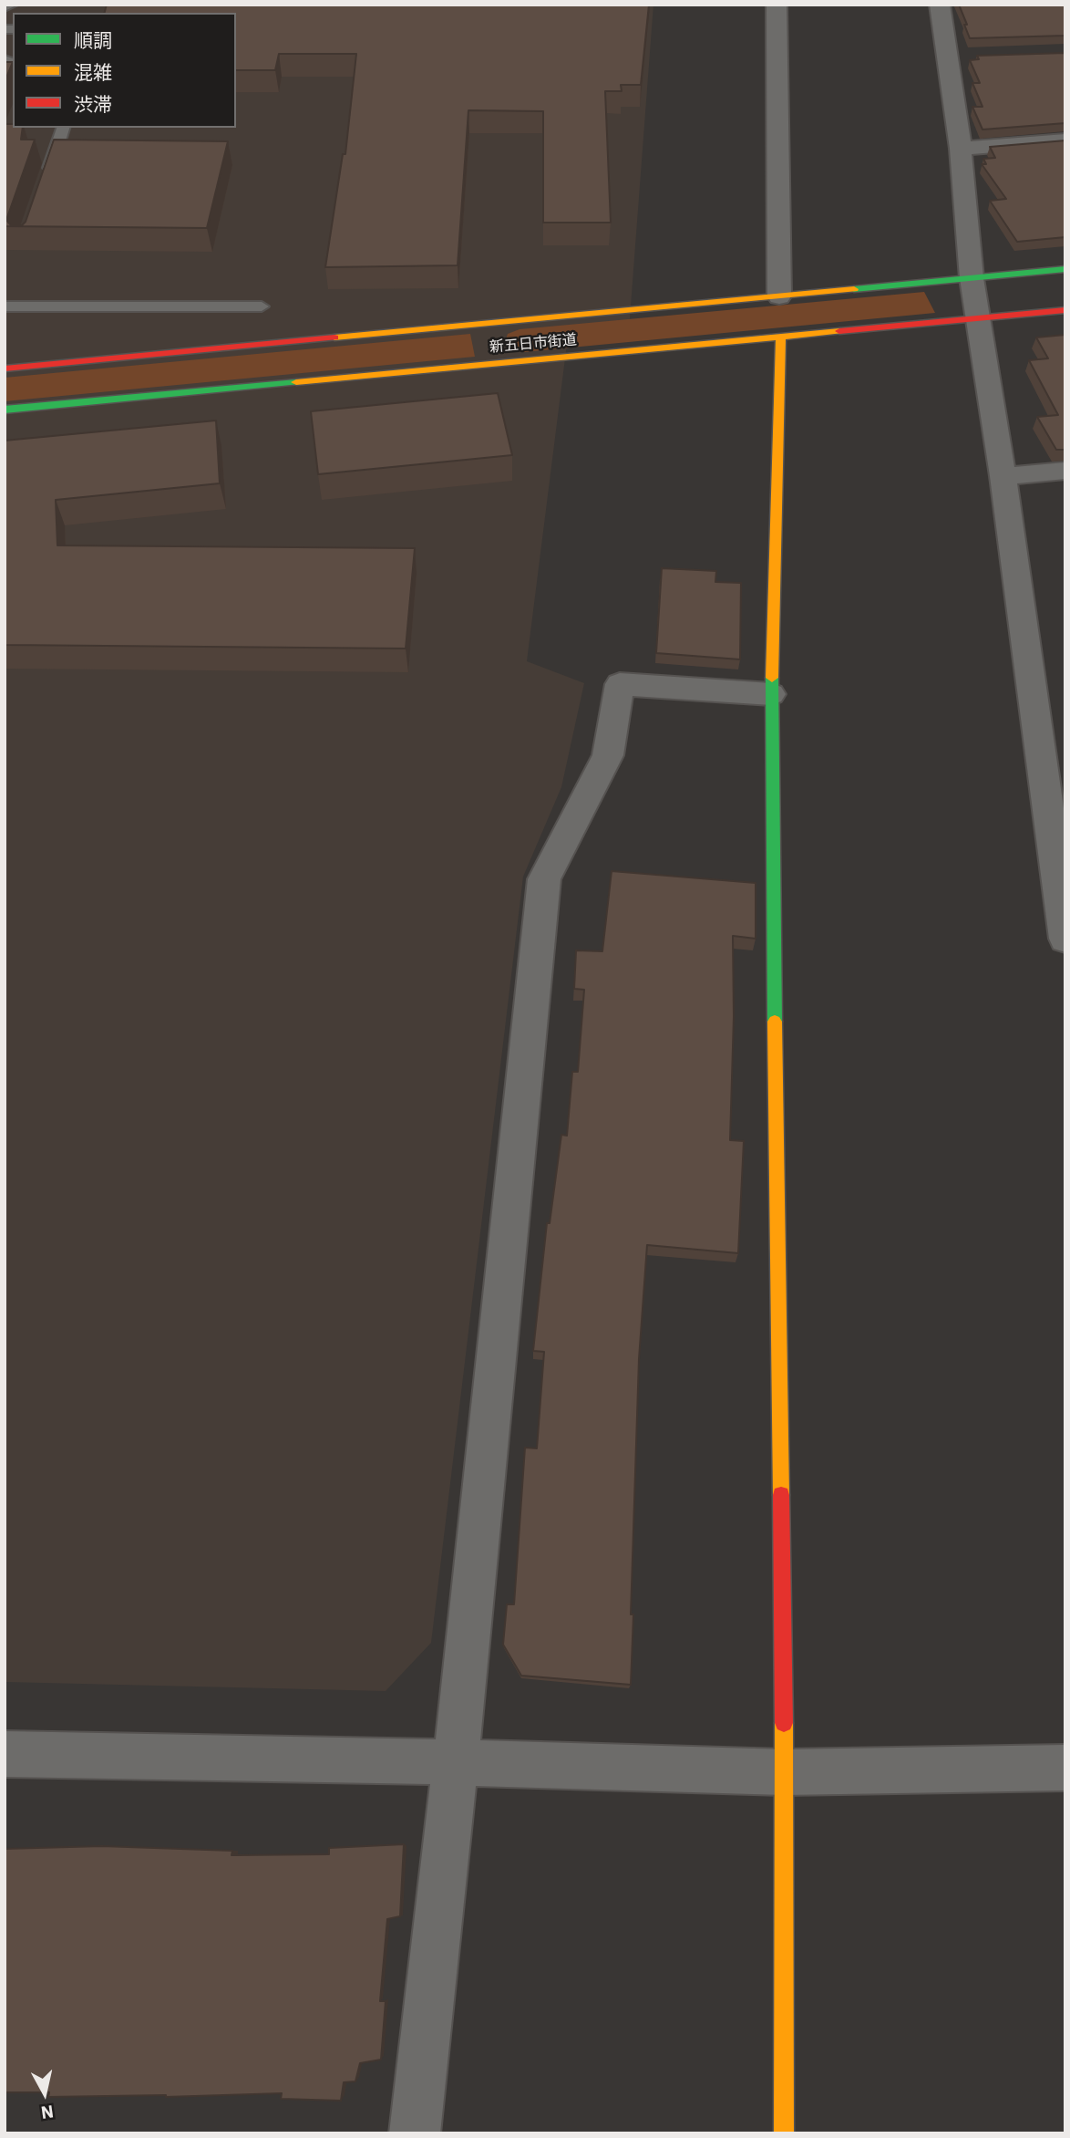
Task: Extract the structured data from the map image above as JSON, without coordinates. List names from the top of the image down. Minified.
{"streets":{"street":["新五日市街道"]},"legend":["順調","混雑","渋滞"],"north":"bottom"}
